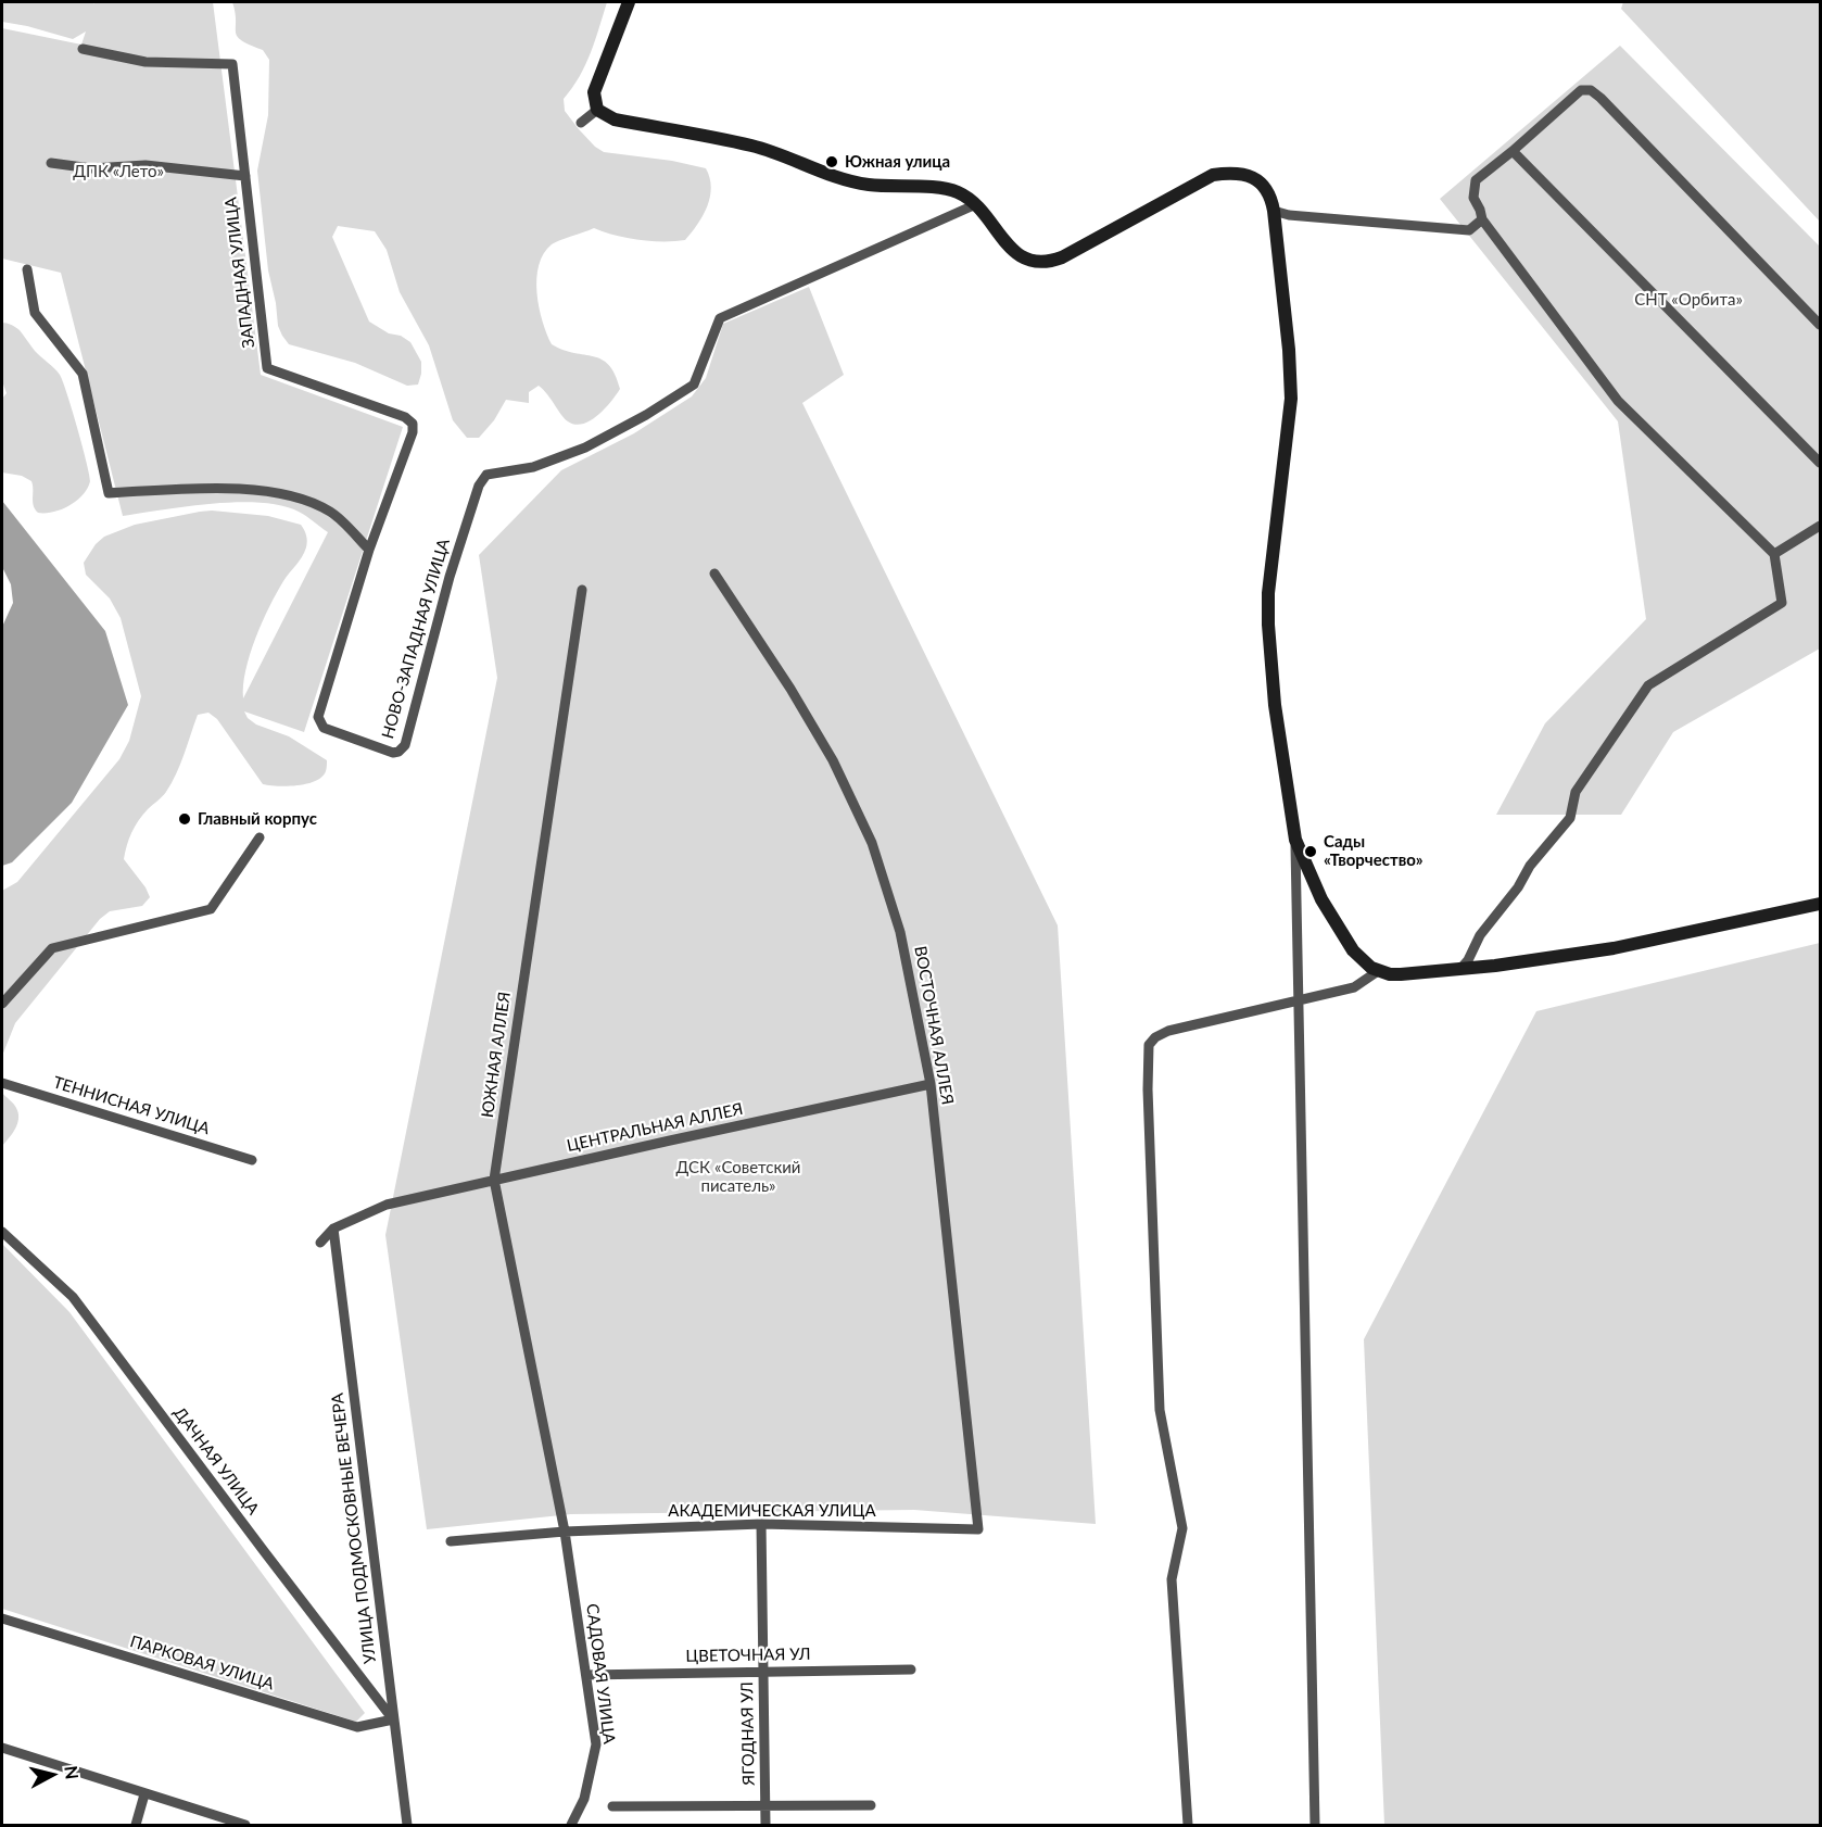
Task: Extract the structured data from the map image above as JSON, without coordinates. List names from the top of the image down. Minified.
{"streets":{"street":["ЗАПАДНАЯ УЛИЦА","НОВО-ЗАПАДНАЯ УЛИЦА","ВОСТОЧНАЯ АЛЛЕЯ","ЮЖНАЯ АЛЛЕЯ","ТЕННИСНАЯ УЛИЦА","ЦЕНТРАЛЬНАЯ АЛЛЕЯ","ДАЧНАЯ УЛИЦА","АКАДЕМИЧЕСКАЯ УЛИЦА","УЛИЦА ПОДМОСКОВНЫЕ ВЕЧЕРА","ЦВЕТОЧНАЯ УЛ","ПАРКОВАЯ УЛИЦА","САДОВАЯ УЛИЦА","ЯГОДНАЯ УЛ"]},"crossings":[["ЗАПАДНАЯ УЛИЦА","НОВО-ЗАПАДНАЯ УЛИЦА"],["ВОСТОЧНАЯ АЛЛЕЯ","ЦЕНТРАЛЬНАЯ АЛЛЕЯ"],["ВОСТОЧНАЯ АЛЛЕЯ","АКАДЕМИЧЕСКАЯ УЛИЦА"],["ЮЖНАЯ АЛЛЕЯ","ЦЕНТРАЛЬНАЯ АЛЛЕЯ"],["ЮЖНАЯ АЛЛЕЯ","АКАДЕМИЧЕСКАЯ УЛИЦА"],["ЮЖНАЯ АЛЛЕЯ","САДОВАЯ УЛИЦА"],["ЦЕНТРАЛЬНАЯ АЛЛЕЯ","УЛИЦА ПОДМОСКОВНЫЕ ВЕЧЕРА"],["ДАЧНАЯ УЛИЦА","УЛИЦА ПОДМОСКОВНЫЕ ВЕЧЕРА"],["ДАЧНАЯ УЛИЦА","ПАРКОВАЯ УЛИЦА"],["АКАДЕМИЧЕСКАЯ УЛИЦА","САДОВАЯ УЛИЦА"],["АКАДЕМИЧЕСКАЯ УЛИЦА","ЯГОДНАЯ УЛ"],["УЛИЦА ПОДМОСКОВНЫЕ ВЕЧЕРА","ПАРКОВАЯ УЛИЦА"],["ЦВЕТОЧНАЯ УЛ","САДОВАЯ УЛИЦА"],["ЦВЕТОЧНАЯ УЛ","ЯГОДНАЯ УЛ"]],"parks":["ДПК «Лето»","СНТ «Орбита»","ДСК «Советский писатель»"],"places":["Южная улица","Главный корпус","Сады «Творчество»"],"north":"right"}
